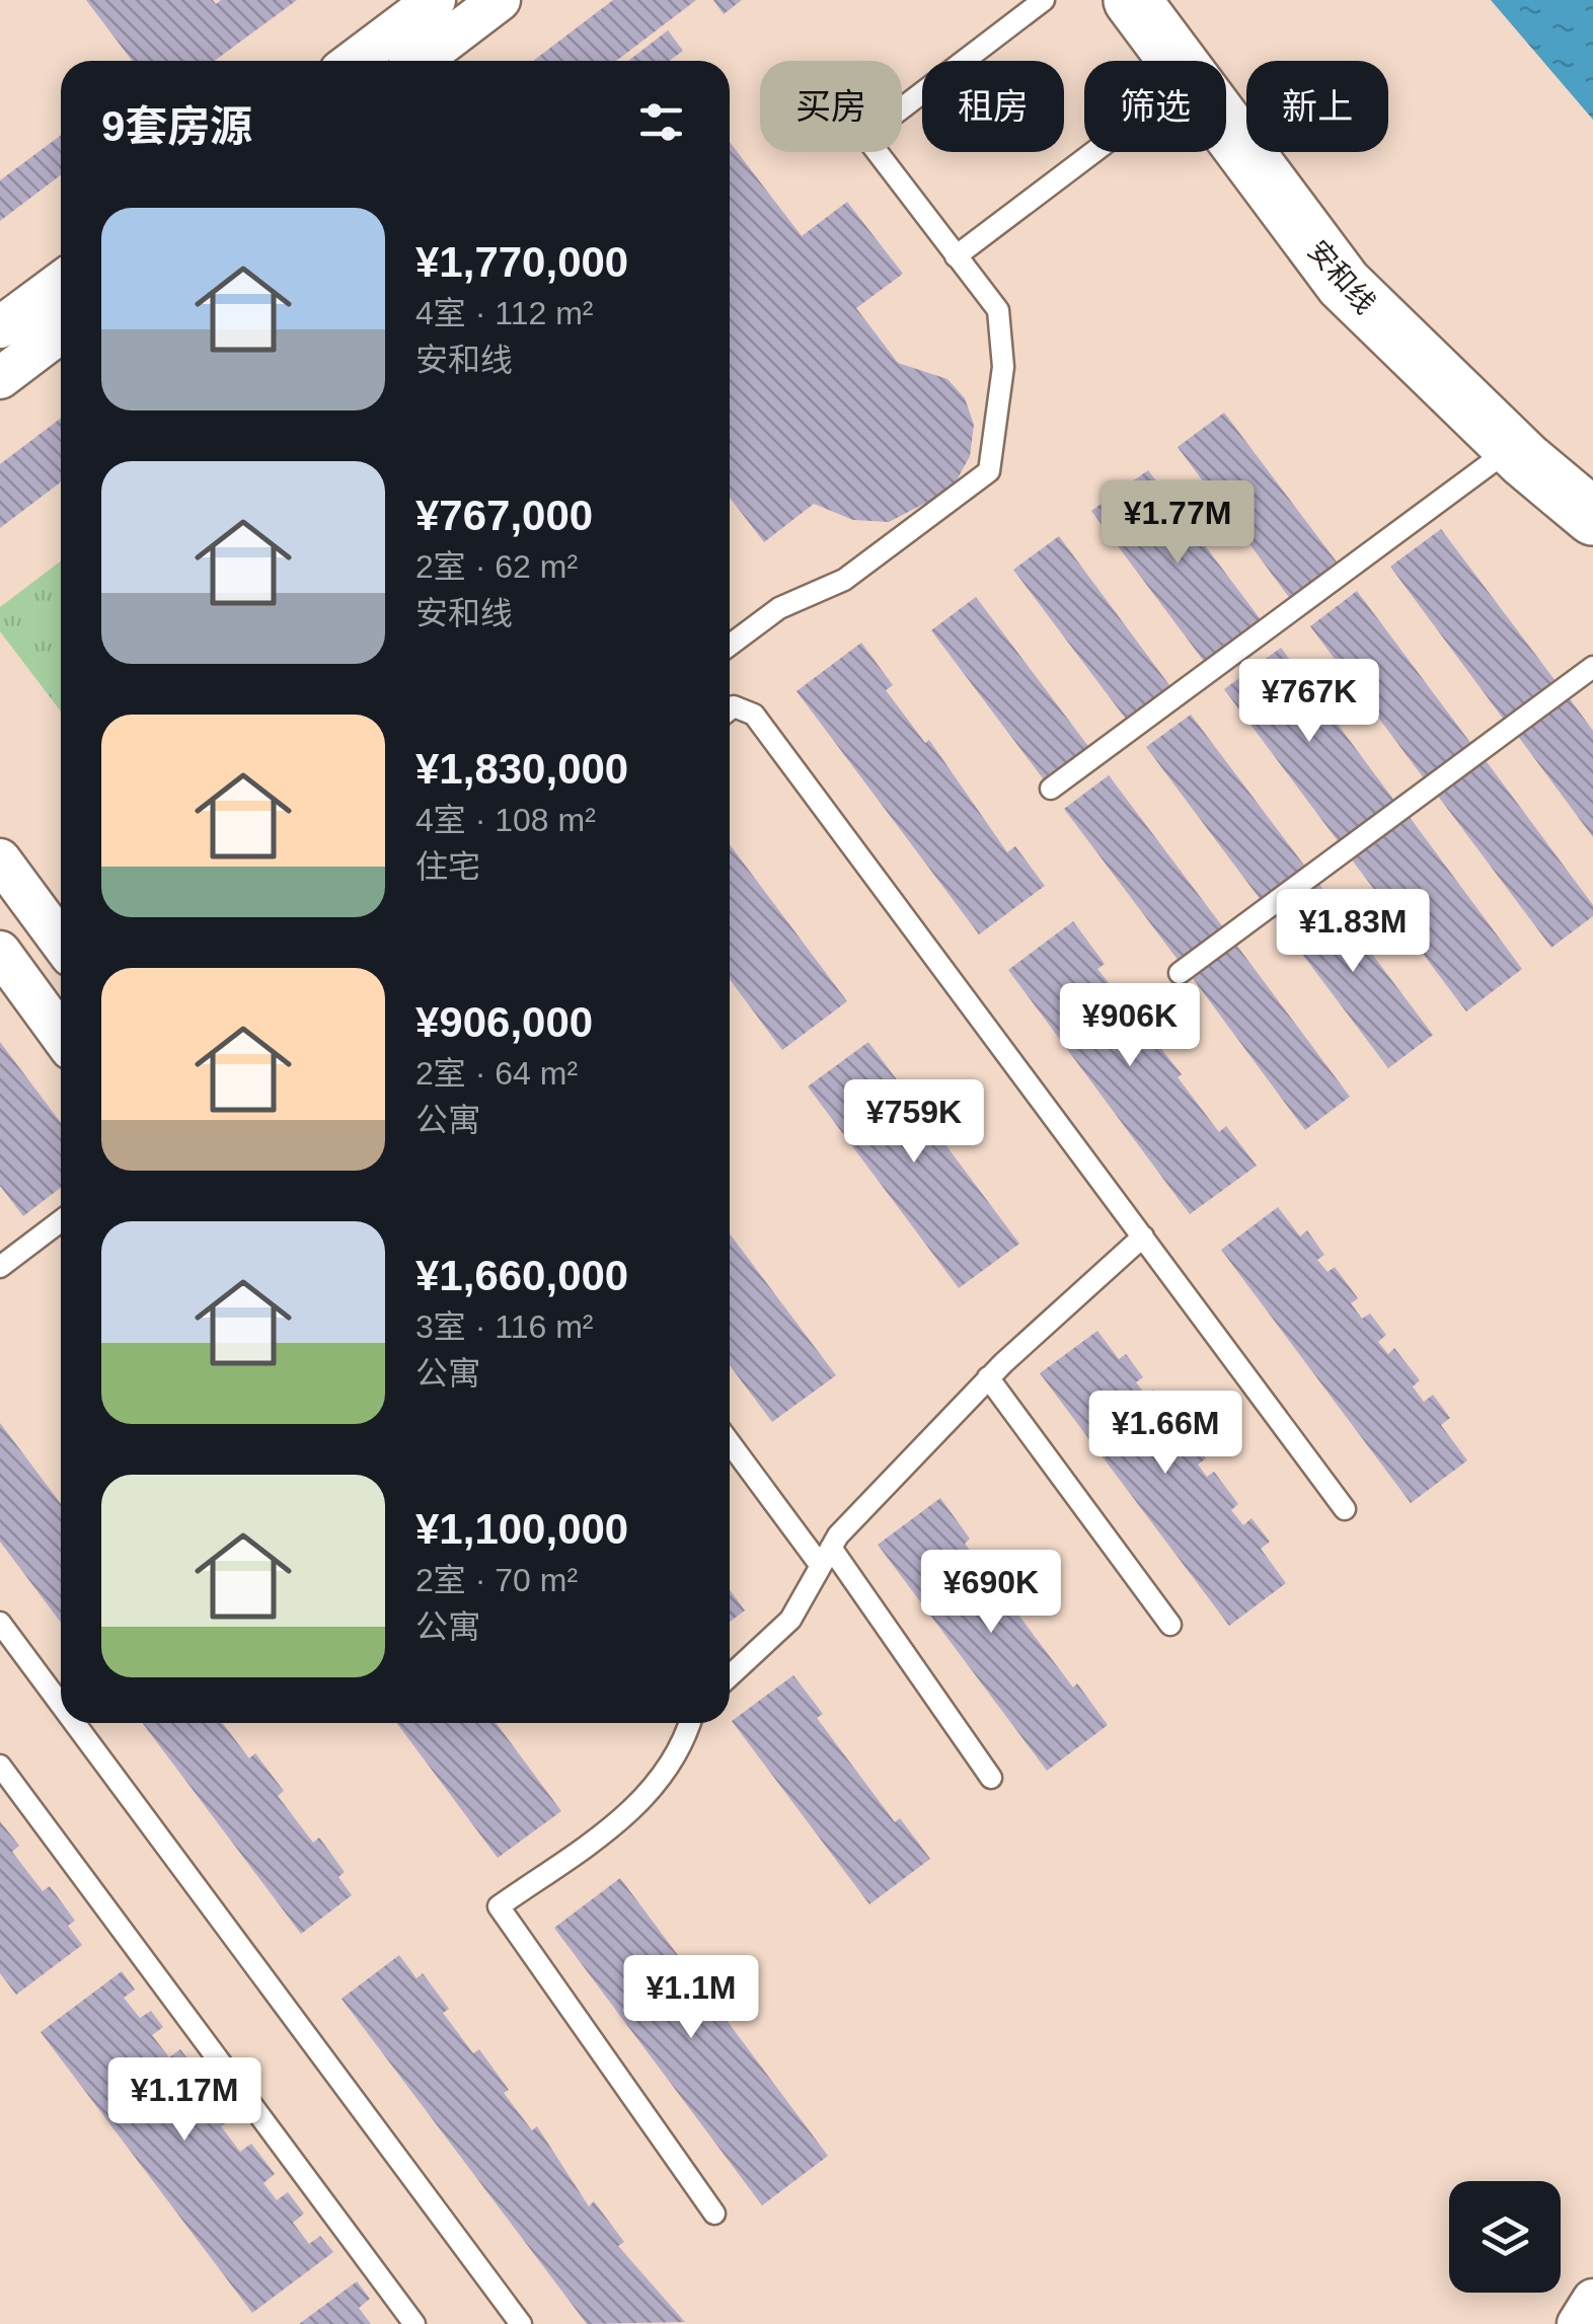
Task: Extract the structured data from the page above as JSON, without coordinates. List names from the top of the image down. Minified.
{"streets":{"main road":["安和线"]},"page":{"chip":["买房","租房","筛选","新上"],"heading":"9套房源","list":[{"name":"¥1,770,000","note":"4室 · 112 m² · 安和线"},{"name":"¥767,000","note":"2室 · 62 m² · 安和线"},{"name":"¥1,830,000","note":"4室 · 108 m² · 住宅"},{"name":"¥906,000","note":"2室 · 64 m² · 公寓"},{"name":"¥1,660,000","note":"3室 · 116 m² · 公寓"},{"name":"¥1,100,000","note":"2室 · 70 m² · 公寓"}],"price":["¥1.77M","¥767K","¥1.83M","¥906K","¥759K","¥1.66M","¥690K","¥1.1M","¥1.17M"]}}
